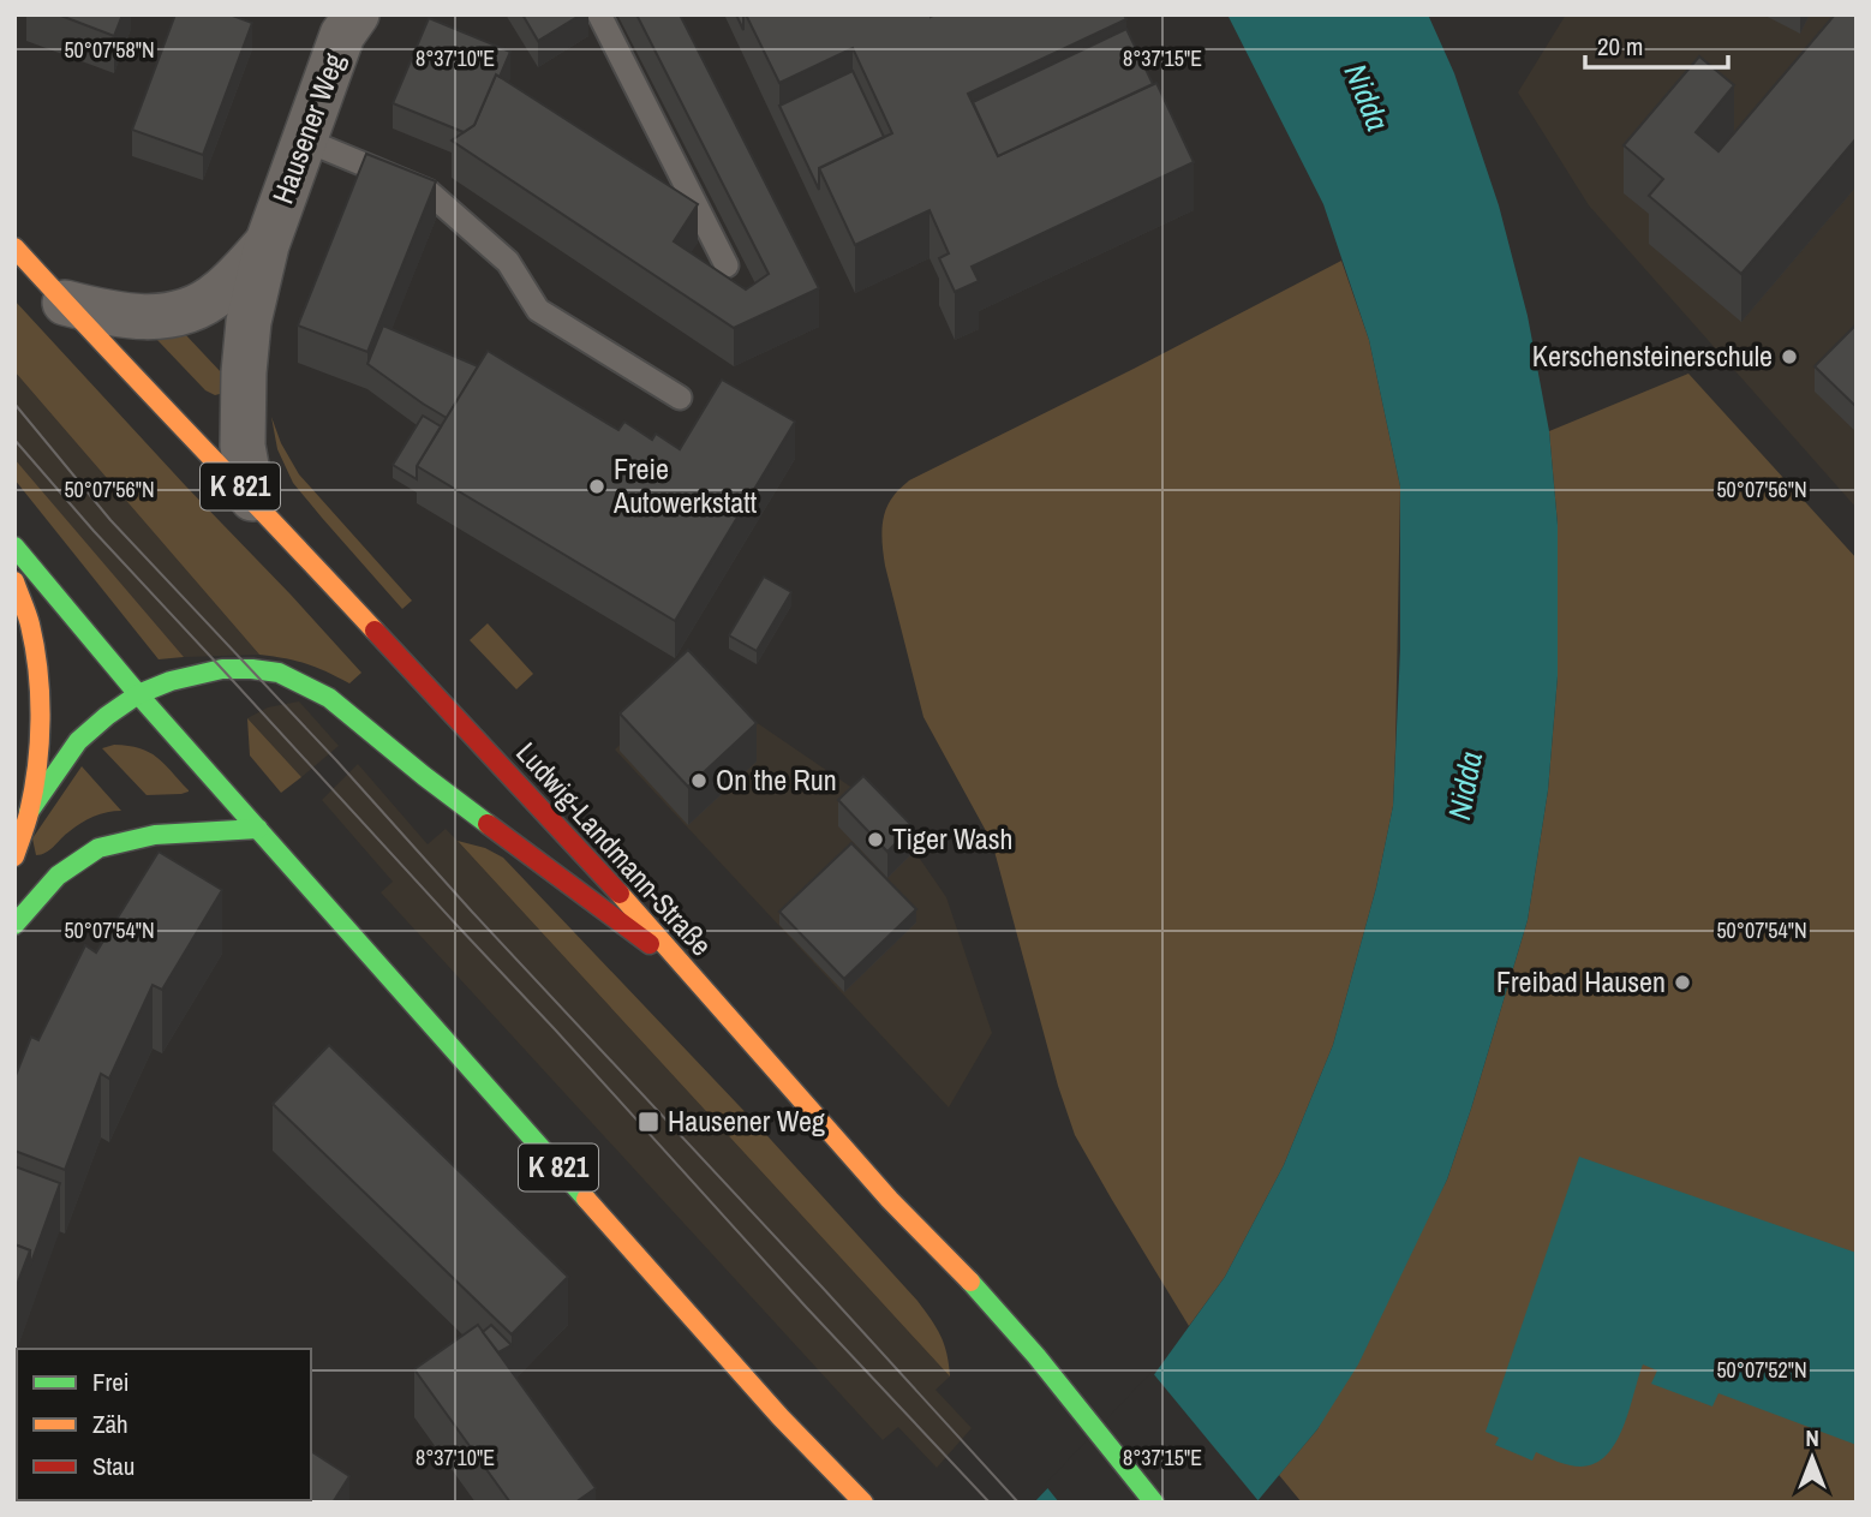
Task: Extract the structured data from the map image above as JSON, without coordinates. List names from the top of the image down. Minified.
{"streets":{"main road":["K 821","Ludwig-Landmann-Straße"],"street":["Hausener Weg"]},"crossings":[["Hausener Weg","Ludwig-Landmann-Straße"]],"water":["Nidda"],"places":{"other":["Kerschensteinerschule","Freie Autowerkstatt","On the Run","Tiger Wash","Freibad Hausen"],"transit":["Hausener Weg"]},"legend":["Frei","Zäh","Stau"],"scale_bar":"20 m","north":"top","coordinates":["50°07'58\"N","8°37'10\"E","8°37'15\"E","50°07'56\"N","50°07'54\"N","50°07'52\"N"]}
